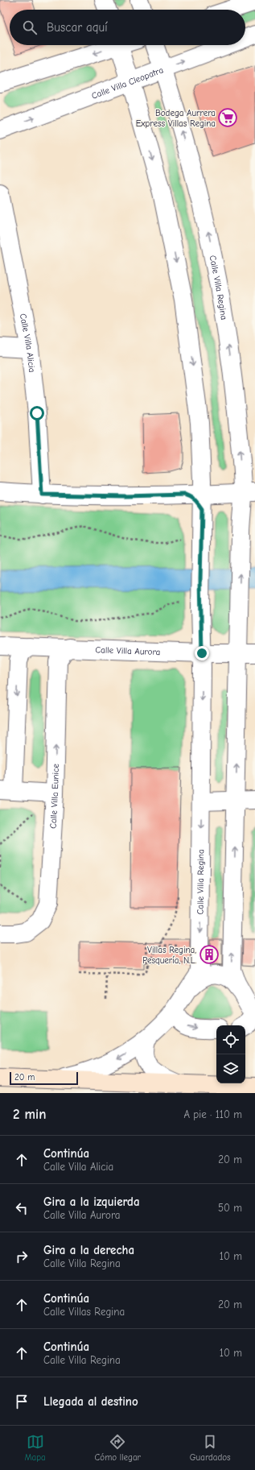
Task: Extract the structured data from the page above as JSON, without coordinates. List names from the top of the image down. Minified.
{"streets":{"street":["Calle Villa Cleopatra","Calle Villa Regina","Calle Villa Alicia","Calle Villa Aurora","Calle Villa Eunice"]},"crossings":[["Calle Villa Cleopatra","Calle Villa Regina"],["Calle Villa Regina","Calle Villa Aurora"]],"places":{"supermarket":["Bodega Aurrera Express Villas Regina"],"building":["Villas Regina, Pesquería, N.L."]},"scale_bar":"20 m","page":{"search":"Buscar aquí","scale":"20 m","heading":["2 min","A pie · 110 m"],"list":[["Continúa","Calle Villa Alicia","20 m"],["Gira a la izquierda","Calle Villa Aurora","50 m"],["Gira a la derecha","Calle Villa Regina","10 m"],["Continúa","Calle Villas Regina","20 m"],["Continúa","Calle Villa Regina","10 m"],"Llegada al destino"],"nav":["Mapa","Cómo llegar","Guardados"]}}
